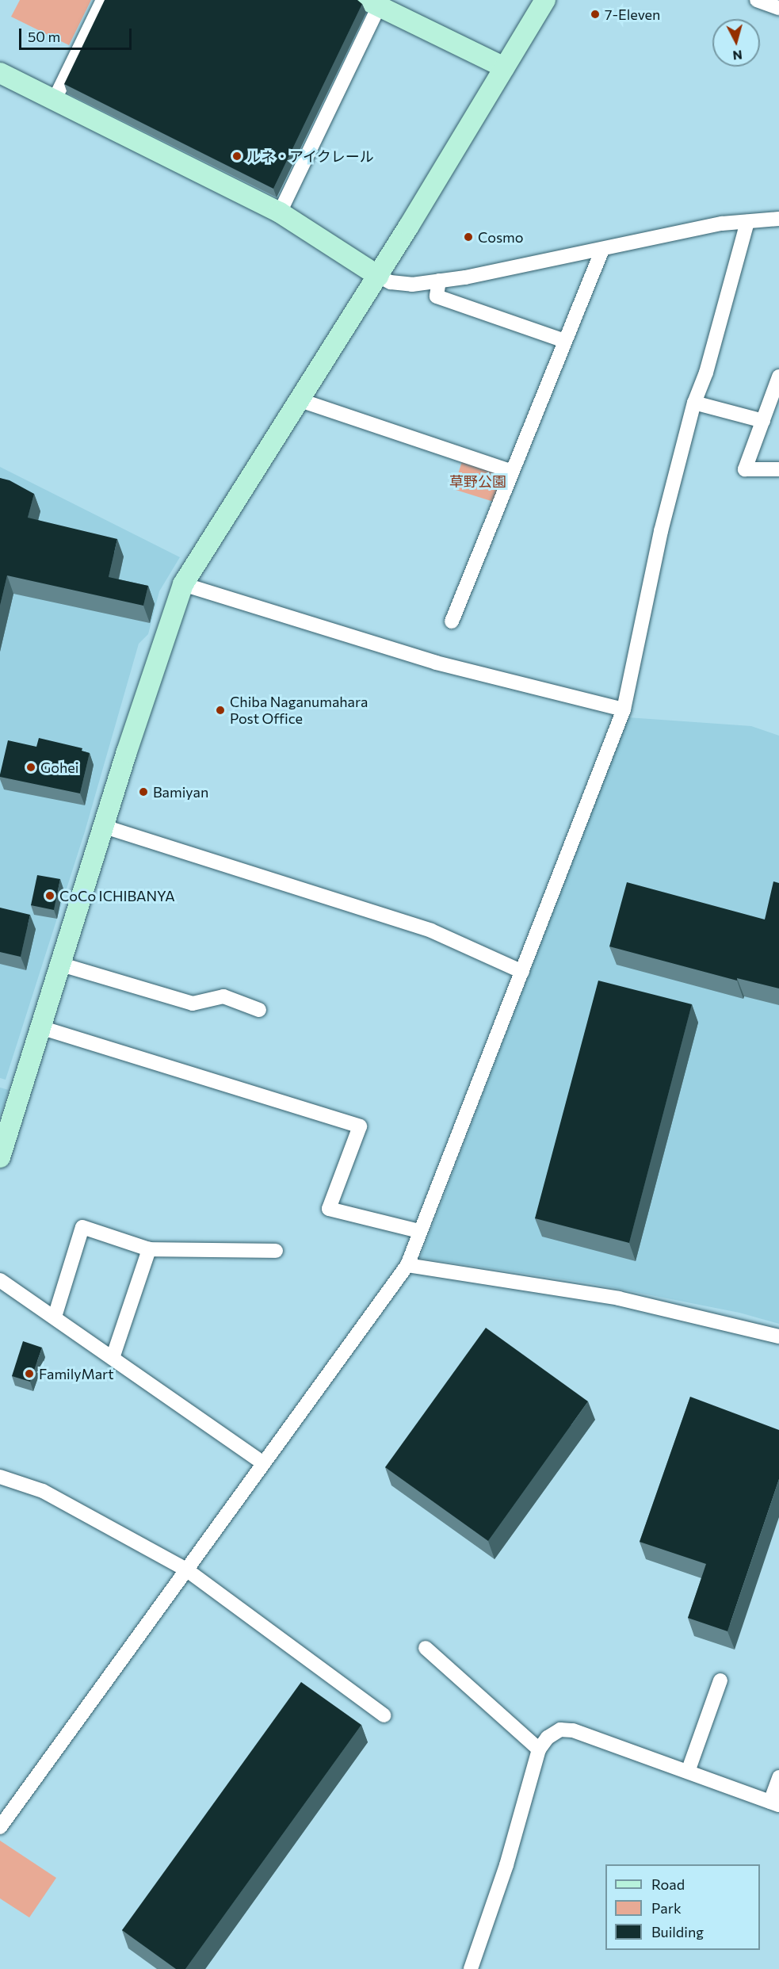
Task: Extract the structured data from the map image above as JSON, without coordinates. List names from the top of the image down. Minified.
{"parks":["草野公園"],"places":["7-Eleven","ルネ・アイクレール","Cosmo","Chiba Naganumahara Post Office","Gohei","Bamiyan","CoCo ICHIBANYA","FamilyMart"],"legend":["Road","Park","Building"],"scale_bar":"50 m","north":"bottom"}
